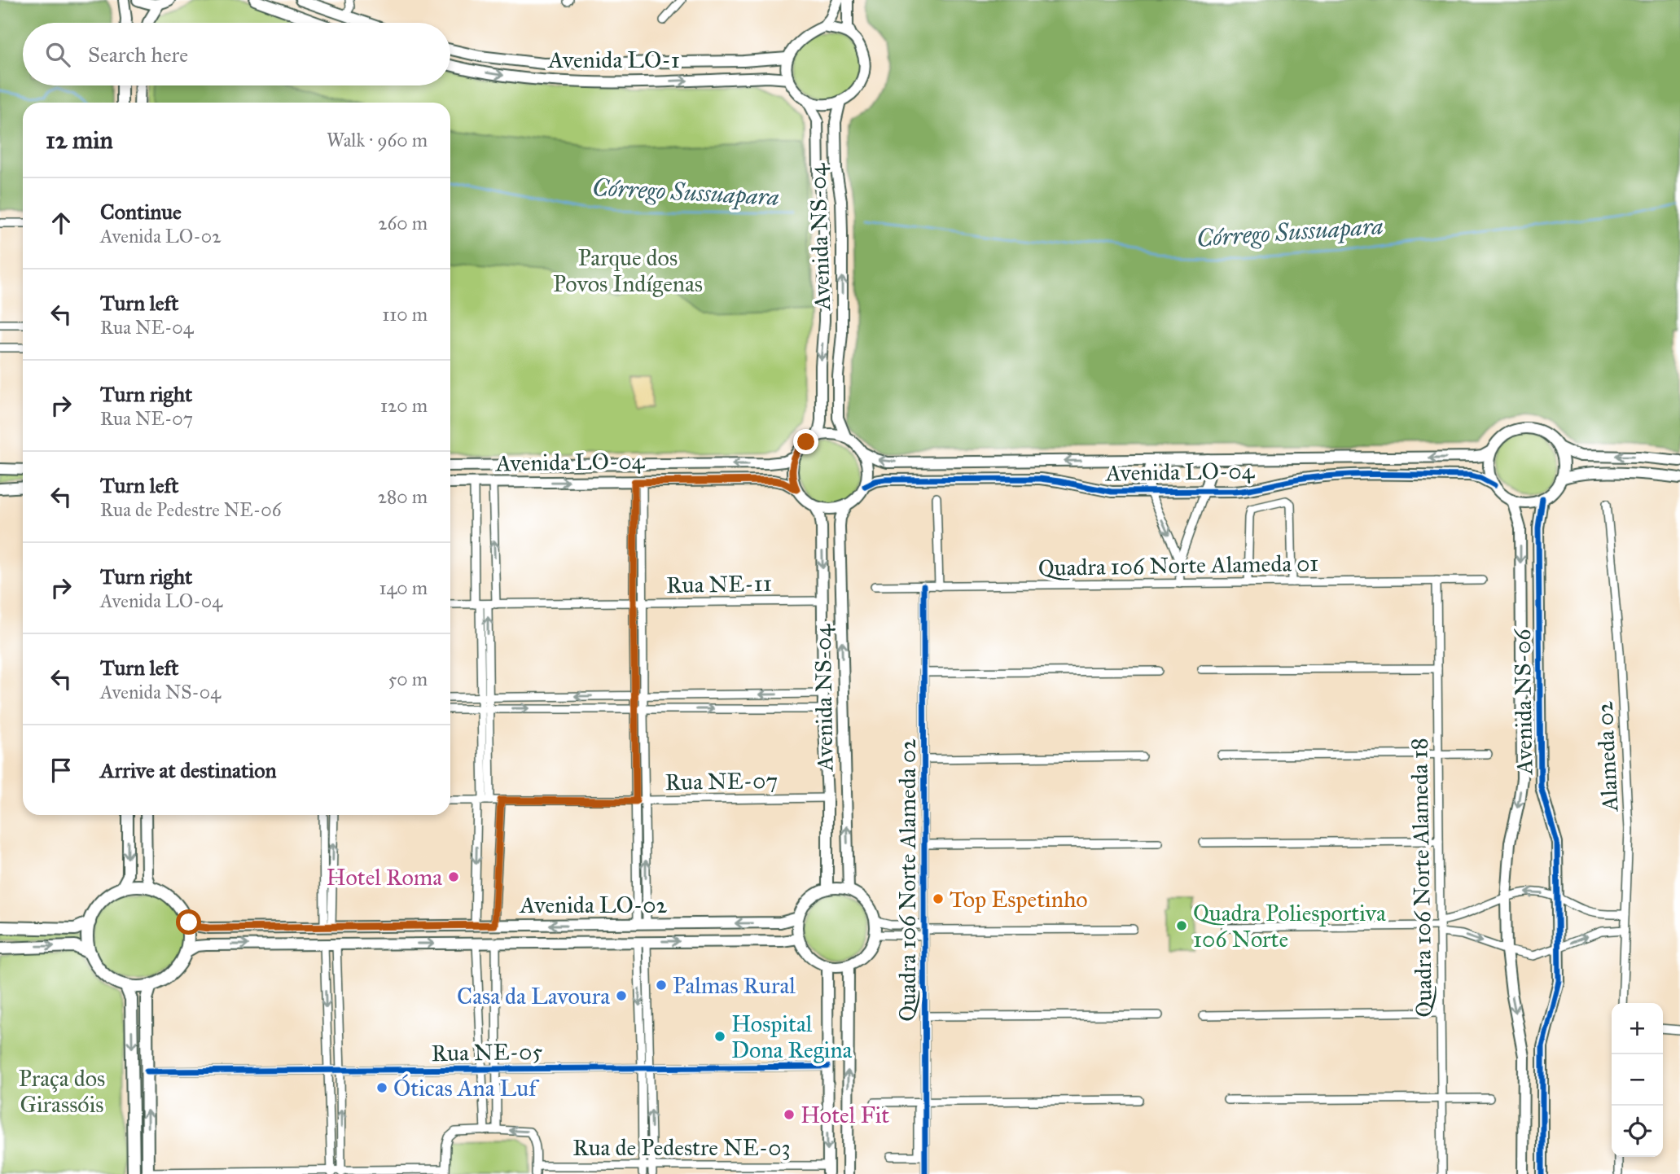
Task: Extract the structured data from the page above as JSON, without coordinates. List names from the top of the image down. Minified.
{"streets":{"street":["Avenida LO-1","Avenida NS-04","Avenida LO-04","Quadra 106 Norte Alameda 01","Rua NE-11","Avenida NS-06","Alameda 02","Rua NE-07","Quadra 106 Norte Alameda 18","Quadra 106 Norte Alameda 02","Avenida LO-02","Rua NE-05","Rua de Pedestre NE-03"]},"crossings":[["Avenida LO-1","Avenida NS-04"],["Avenida NS-04","Avenida LO-04"],["Avenida NS-04","Rua NE-11"],["Avenida NS-04","Rua NE-07"],["Avenida NS-04","Avenida LO-02"],["Avenida LO-04","Avenida NS-06"],["Quadra 106 Norte Alameda 01","Quadra 106 Norte Alameda 18"],["Quadra 106 Norte Alameda 01","Quadra 106 Norte Alameda 02"]],"water":["Córrego Sussuapara"],"parks":["Parque dos Povos Indígenas","Praça dos Girassóis"],"places":["Hotel Roma","Top Espetinho","Quadra Poliesportiva 106 Norte","Palmas Rural","Casa da Lavoura","Hospital Dona Regina","Óticas Ana Luf","Hotel Fit"],"page":{"search":"Search here","heading":["12 min","Walk · 960 m"],"list":[["Continue","Avenida LO-02","260 m"],["Turn left","Rua NE-04","110 m"],["Turn right","Rua NE-07","120 m"],["Turn left","Rua de Pedestre NE-06","280 m"],["Turn right","Avenida LO-04","140 m"],["Turn left","Avenida NS-04","50 m"],"Arrive at destination"],"map_buttons":["+","−"]}}
